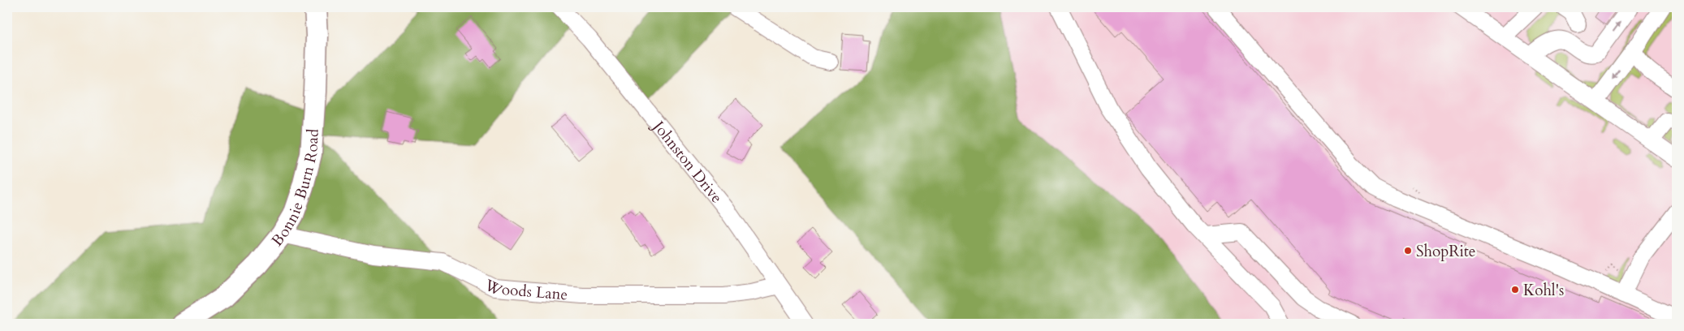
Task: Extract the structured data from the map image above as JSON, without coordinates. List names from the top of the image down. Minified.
{"streets":{"main road":["Bonnie Burn Road"],"street":["Johnston Drive","Woods Lane"]},"crossings":[["Johnston Drive","Woods Lane"],["Bonnie Burn Road","Woods Lane"]],"places":["ShopRite","Kohl's"]}
